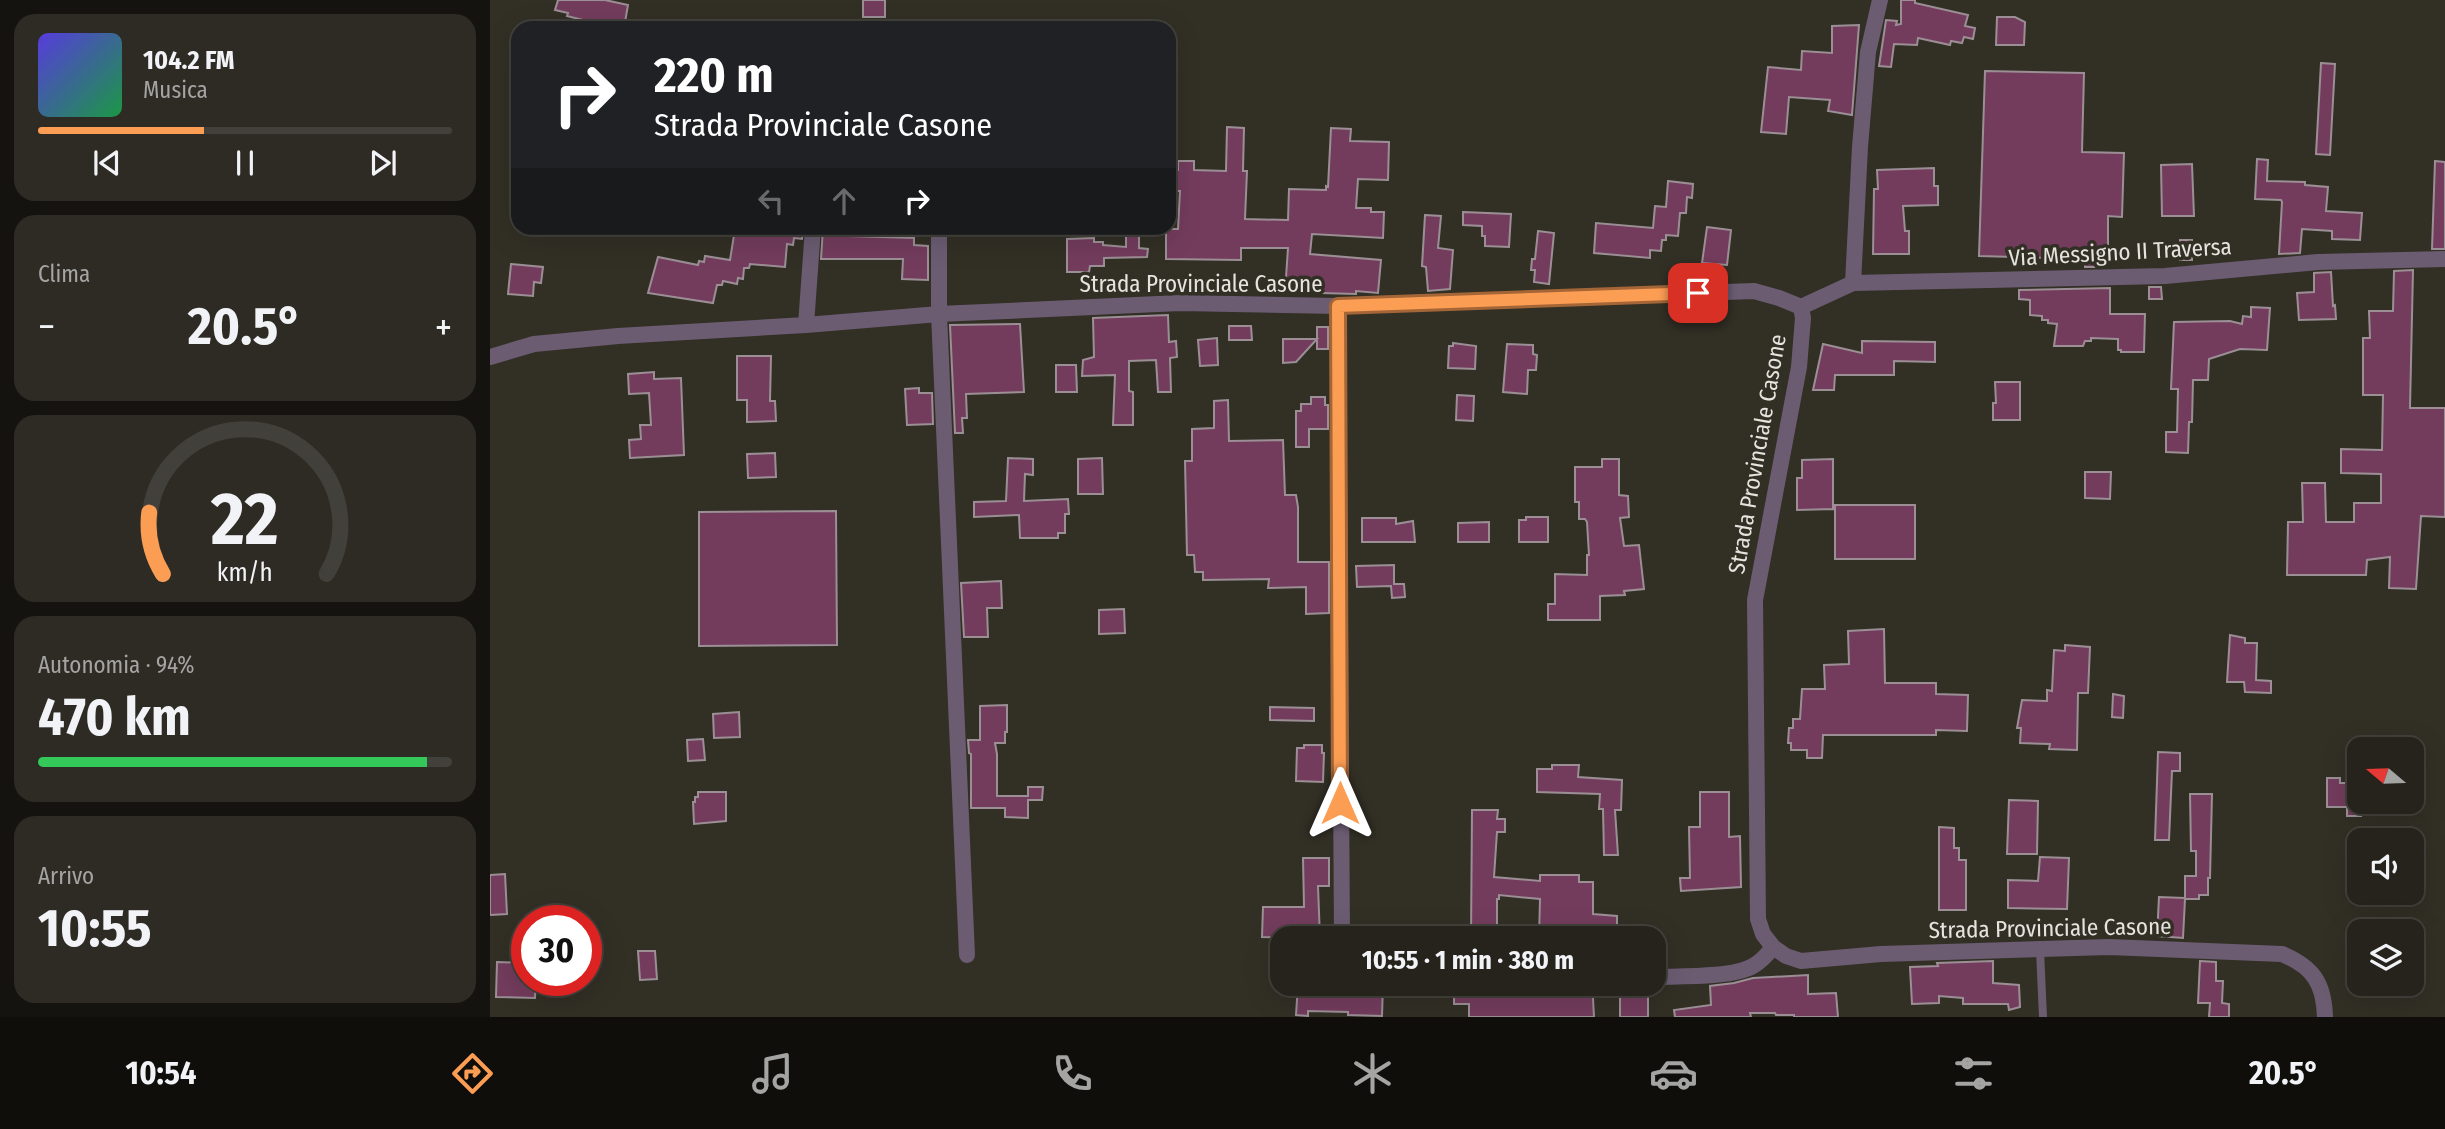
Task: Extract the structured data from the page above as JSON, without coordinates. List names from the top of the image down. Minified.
{"streets":{"street":["Via Messigno II Traversa","Strada Provinciale Casone"]},"crossings":[["Via Messigno II Traversa","Strada Provinciale Casone"]],"north":"left","page":{"turn":["220 m","Strada Provinciale Casone"],"song":["104.2 FM","Musica"],"tile":["Clima",["Autonomia · 94%","470 km"],["Arrivo","10:55"]],"heat":["−","20.5°","+"],"limit":"30","trip":"10:55 · 1 min · 380 m","tabs":["10:54","20.5°"],"gauge":["22","km/h"]}}
